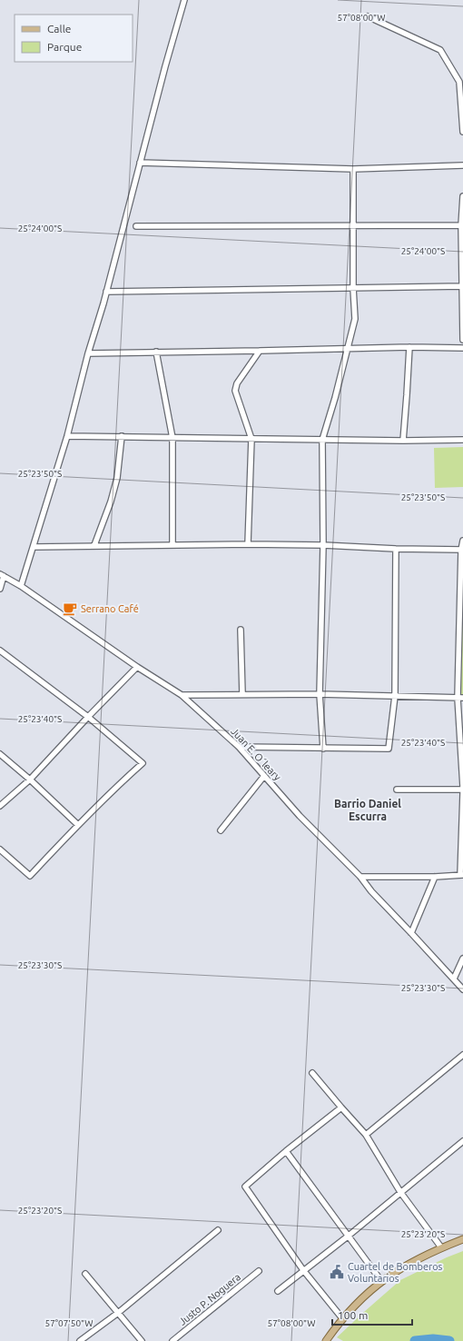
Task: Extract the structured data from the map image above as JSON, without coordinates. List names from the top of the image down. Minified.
{"streets":{"street":["Juan E. O´leary","Justo P. Noguera"]},"districts":["Barrio Daniel Escurra"],"places":{"cafe":["Serrano Café"],"public building":["Cuartel de Bomberos Voluntarios"]},"legend":["Calle","Parque"],"scale_bar":"100 m","coordinates":["57°08'00\"W","25°24'00\"S","25°23'50\"S","25°23'40\"S","25°23'30\"S","25°23'20\"S","57°07'50\"W"]}
